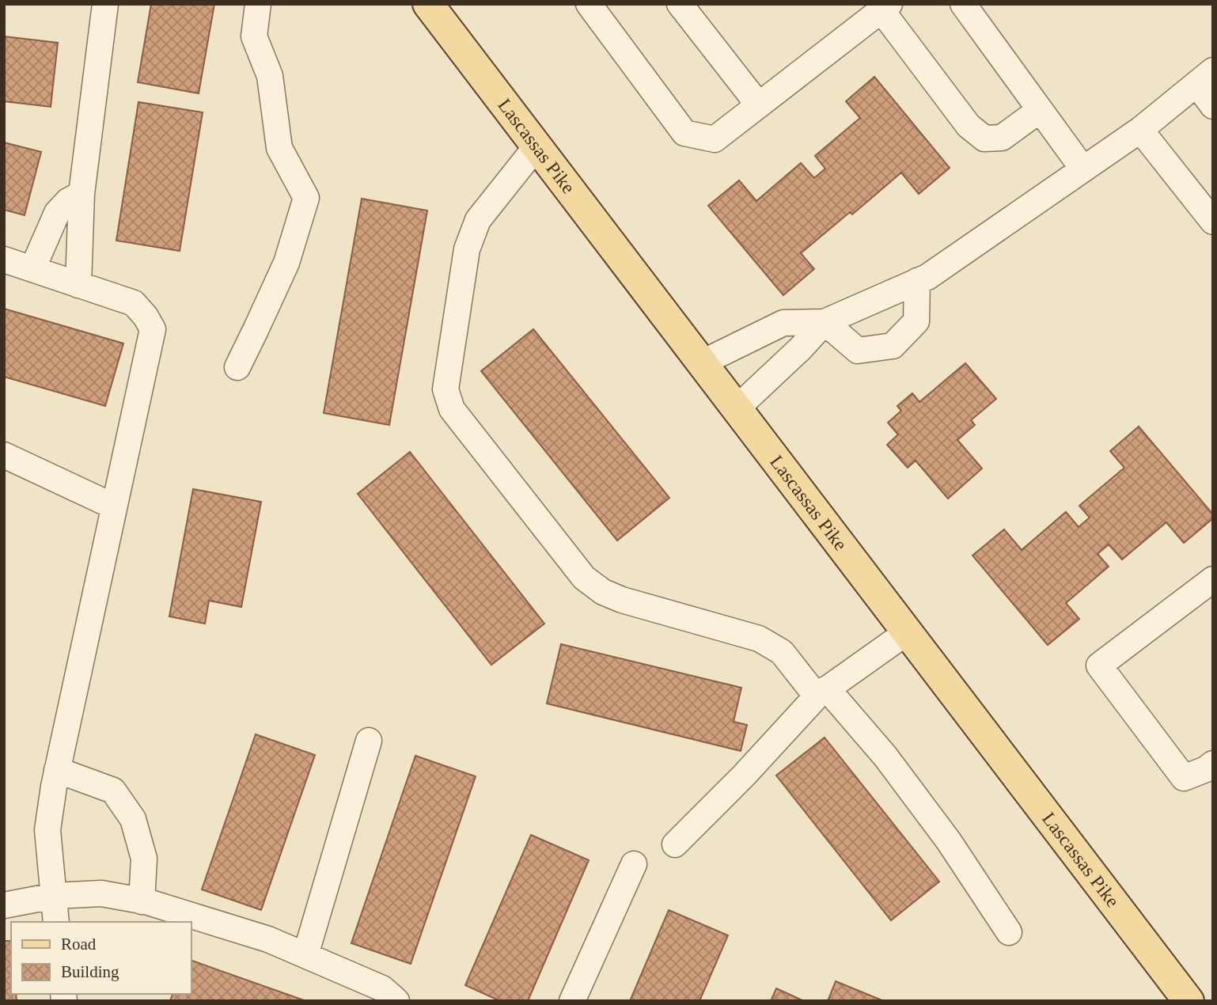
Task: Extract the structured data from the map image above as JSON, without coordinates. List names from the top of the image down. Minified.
{"streets":{"main road":["Lascassas Pike"]},"legend":["Road","Building"]}
